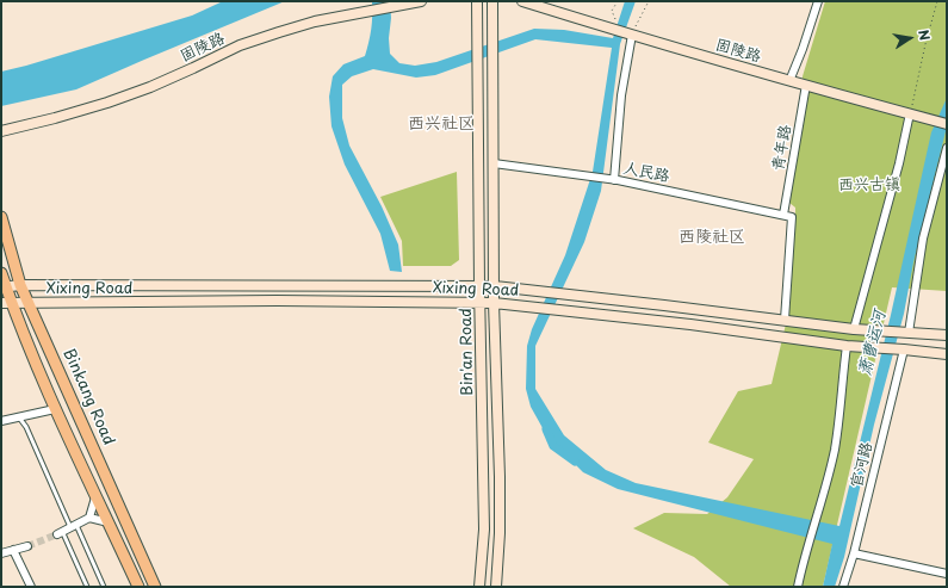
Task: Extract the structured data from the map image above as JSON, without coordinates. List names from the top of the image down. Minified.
{"streets":{"main road":["固陵路","Xixing Road","Bin'an Road","Binkang Road"],"street":["青年路","人民路","官河路"]},"crossings":[["固陵路","青年路"],["青年路","人民路"],["人民路","Xixing Road"],["人民路","Bin'an Road"],["Xixing Road","Bin'an Road"],["Xixing Road","Binkang Road"],["Xixing Road","官河路"]],"districts":["西兴社区","西陵社区"],"water":["萧曹运河"],"parks":["西兴古镇"],"north":"right"}
